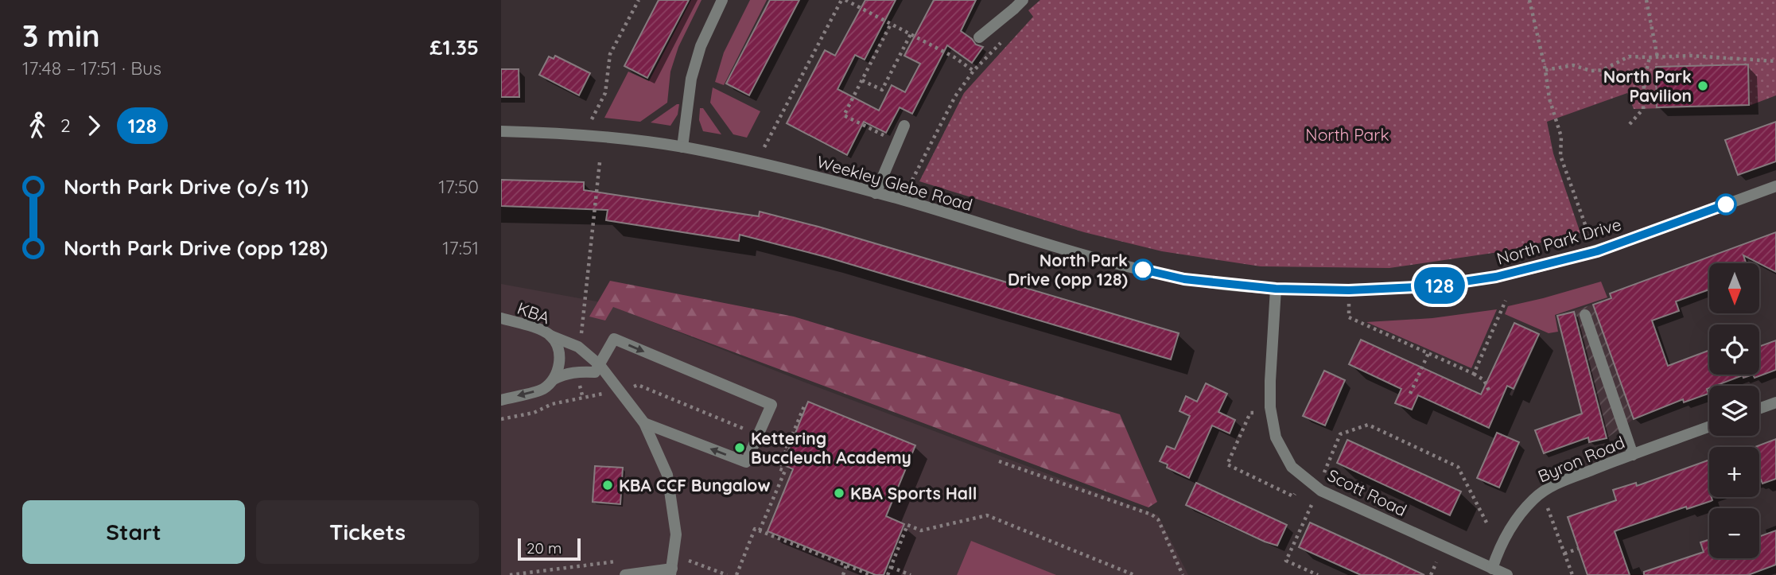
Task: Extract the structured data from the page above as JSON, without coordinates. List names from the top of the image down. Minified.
{"streets":{"street":["Weekley Glebe Road","North Park Drive","KBA","Byron Road","Scott Road"]},"crossings":[["Weekley Glebe Road","North Park Drive"],["Weekley Glebe Road","Scott Road"],["North Park Drive","Scott Road"],["Byron Road","Scott Road"]],"parks":["North Park"],"places":["North Park Pavilion","North Park Drive (opp 128)","Kettering Buccleuch Academy","KBA CCF Bungalow","KBA Sports Hall"],"lines":["bus line 128"],"scale_bar":"20 m","north":"bottom","page":{"heading":["3 min","17:48 – 17:51 · Bus","£1.35"],"on_map":"128","legs":["2","128"],"list":[{"name":"North Park Drive (o/s 11)","value":"17:50"},{"name":"North Park Drive (opp 128)","value":"17:51"}],"map_buttons":["+","−"],"buttons":["Start","Tickets"],"scale":"20 m"}}
